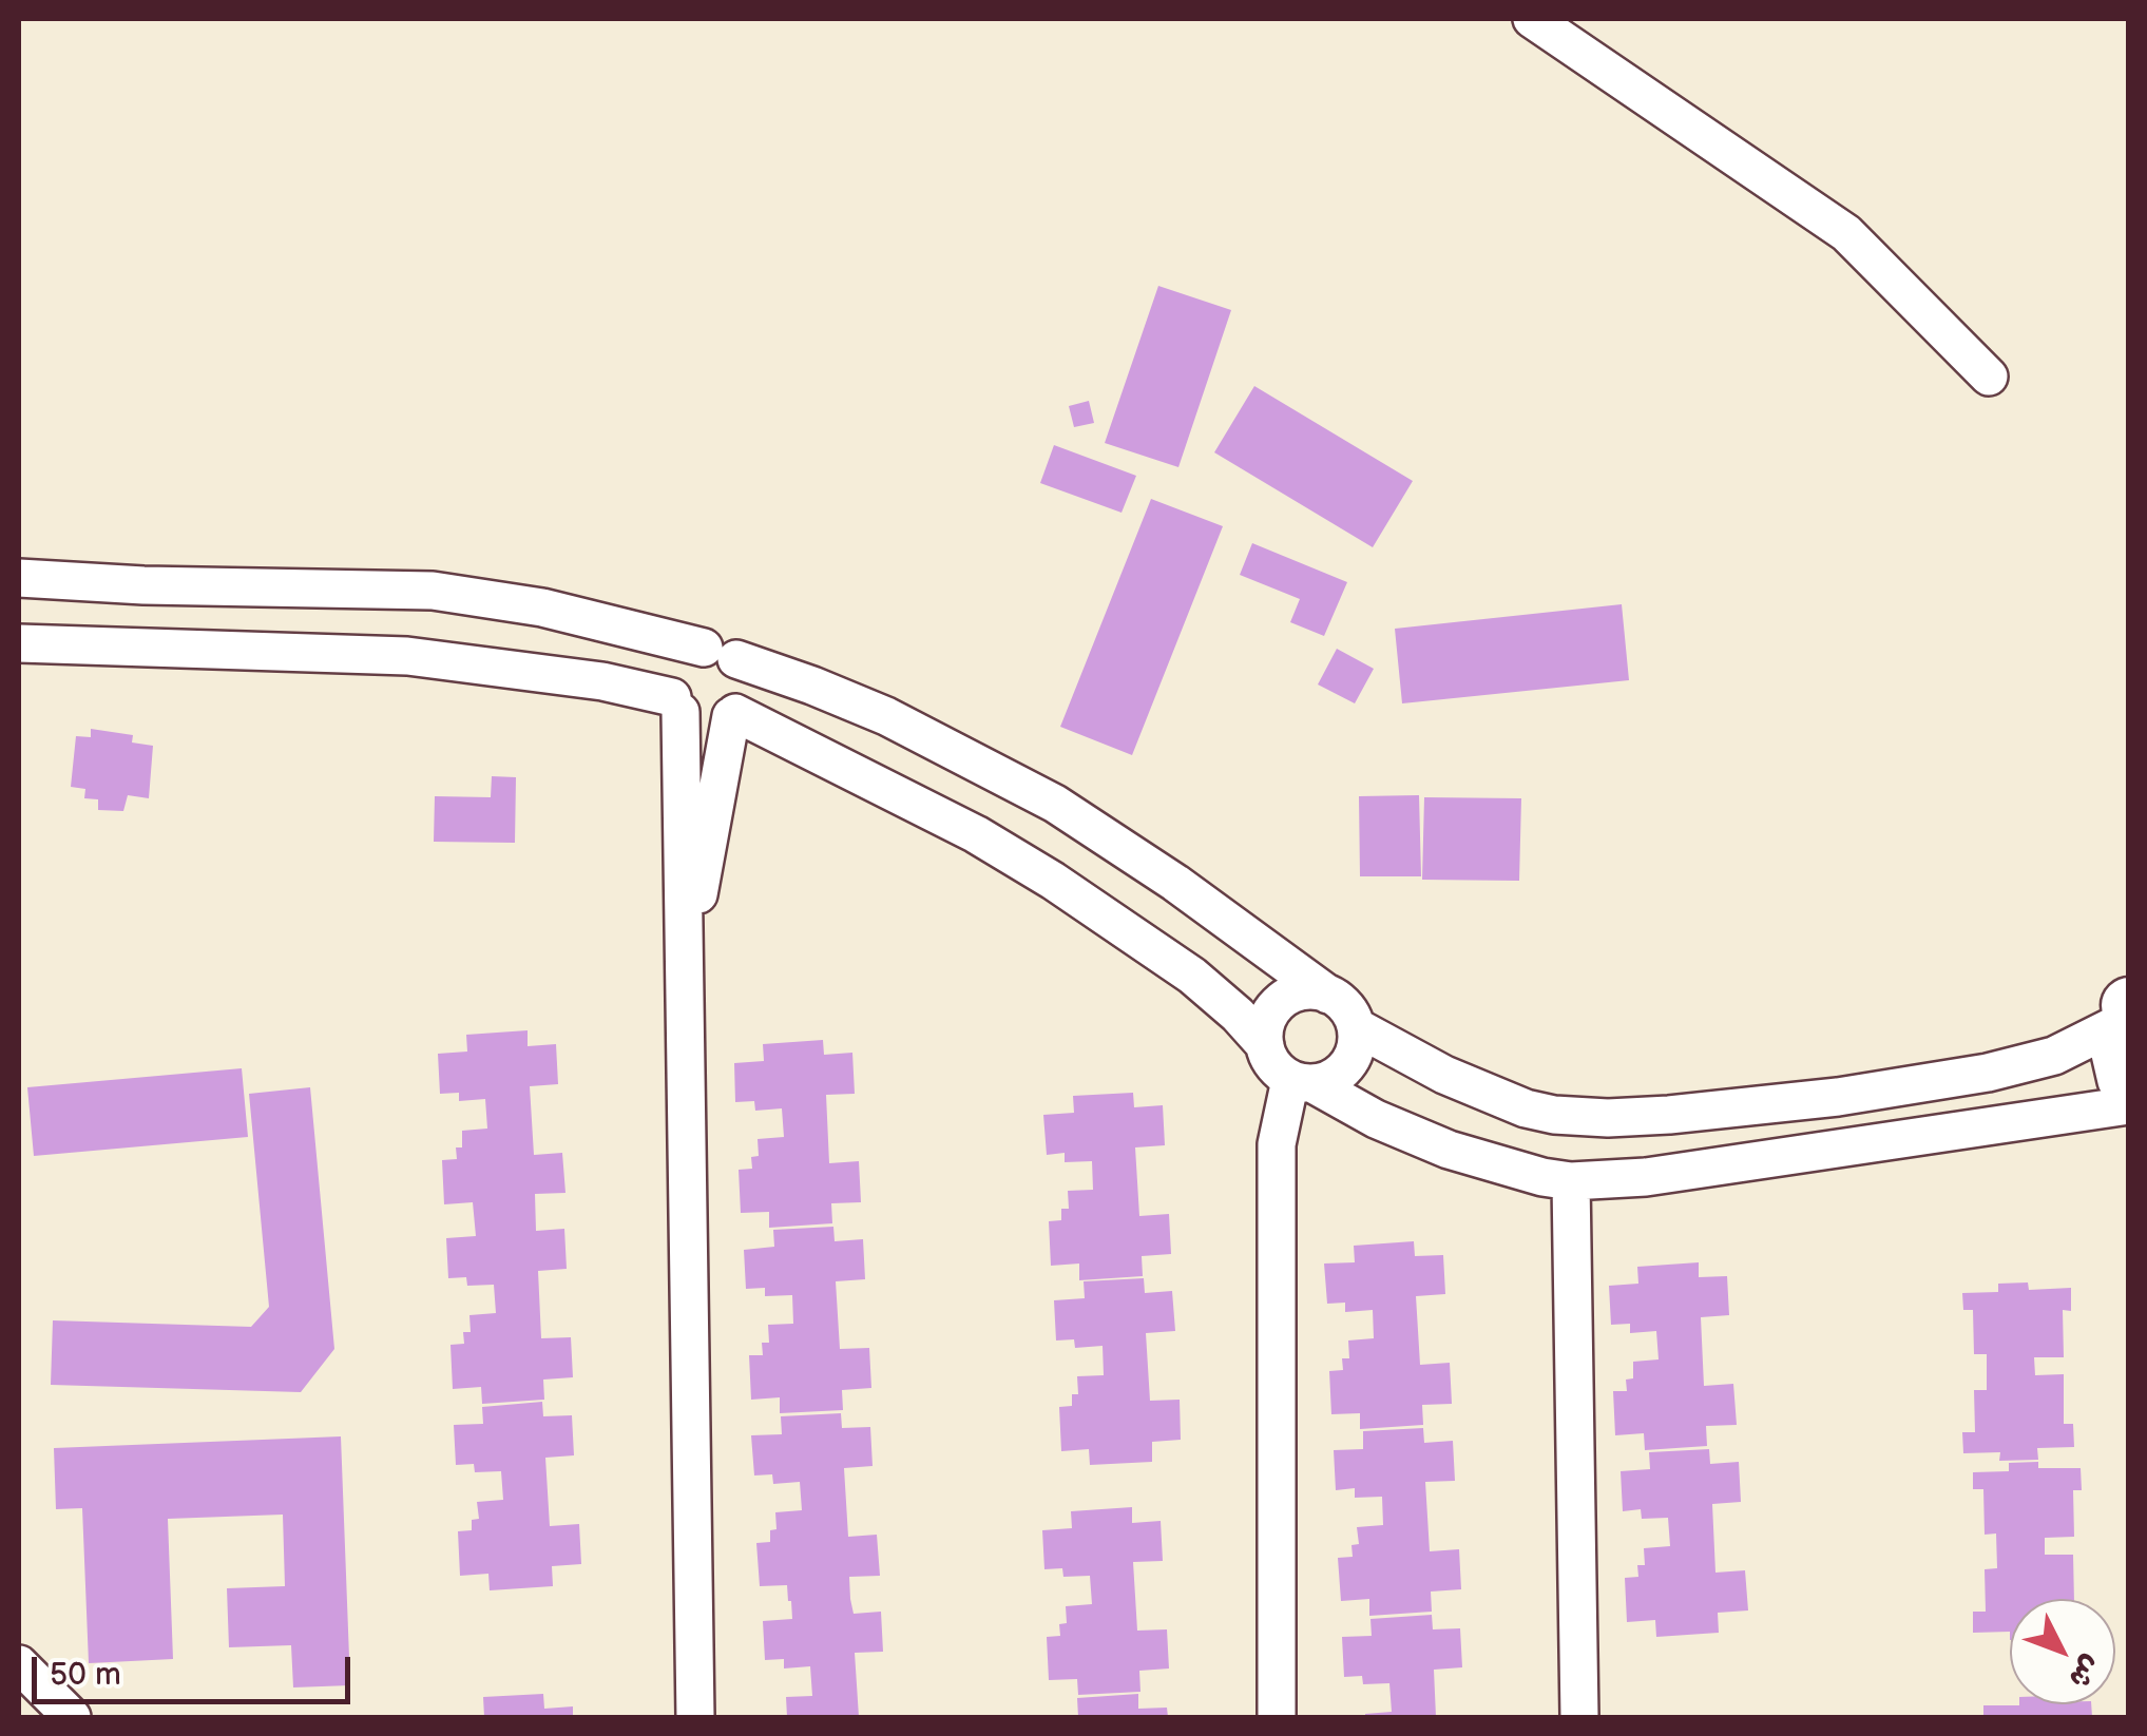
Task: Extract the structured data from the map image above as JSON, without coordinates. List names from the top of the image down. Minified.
{"scale_bar":"50 m","north":"bottom right"}
